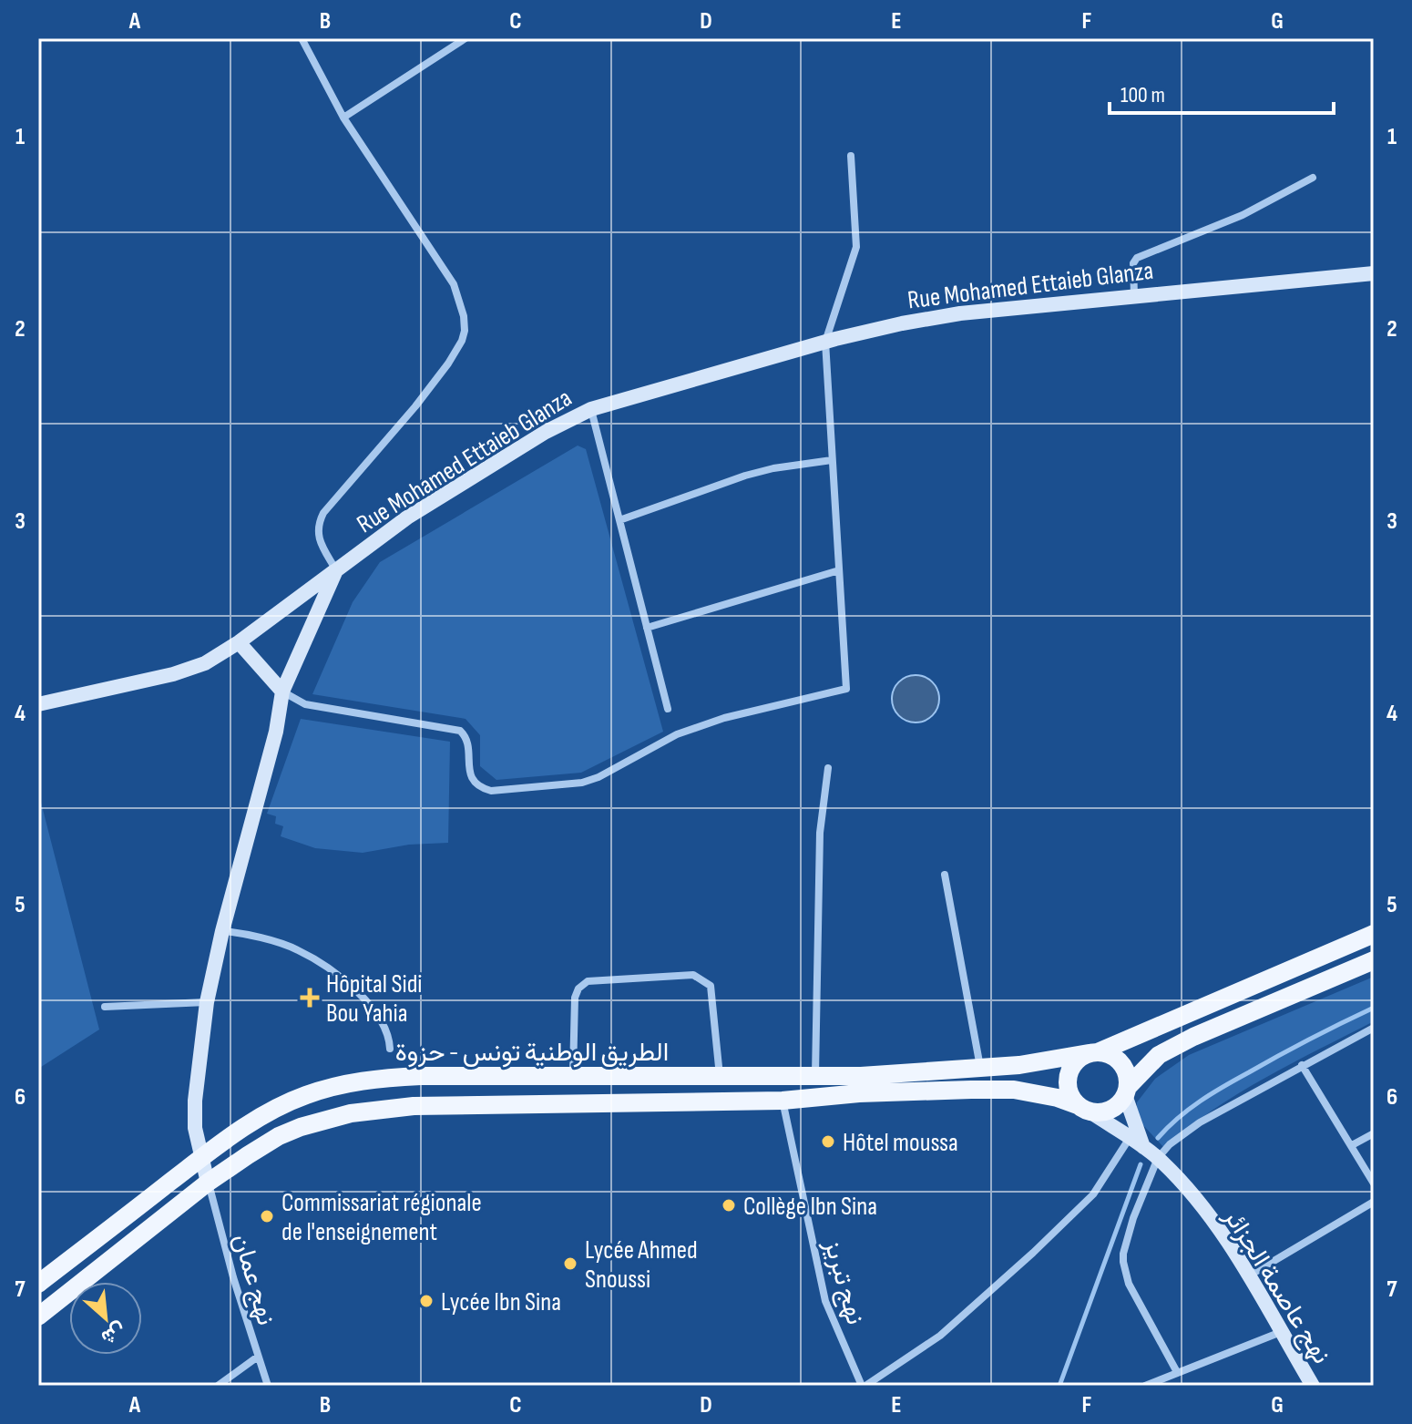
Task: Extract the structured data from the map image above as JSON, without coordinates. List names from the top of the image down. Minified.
{"streets":{"main road":["الطريق الوطنية تونس - حزوة"],"street":["Rue Mohamed Ettaieb Glanza","نهج عمان","نهج تبريز","نهج عاصمة الجزائر"]},"crossings":[["Rue Mohamed Ettaieb Glanza","الطريق الوطنية تونس - حزوة"],["Rue Mohamed Ettaieb Glanza","نهج عمان"],["الطريق الوطنية تونس - حزوة","نهج عمان"],["الطريق الوطنية تونس - حزوة","نهج تبريز"],["الطريق الوطنية تونس - حزوة","نهج عاصمة الجزائر"]],"places":{"health":["Hôpital Sidi Bou Yahia"],"other":["Hôtel moussa","Collège Ibn Sina","Commissariat régionale de l'enseignement","Lycée Ahmed Snoussi","Lycée Ibn Sina"]},"scale_bar":"100 m","north":"bottom right","grid":{"columns":["A","B","C","D","E","F","G"],"rows":["1","2","3","4","5","6","7"]}}
